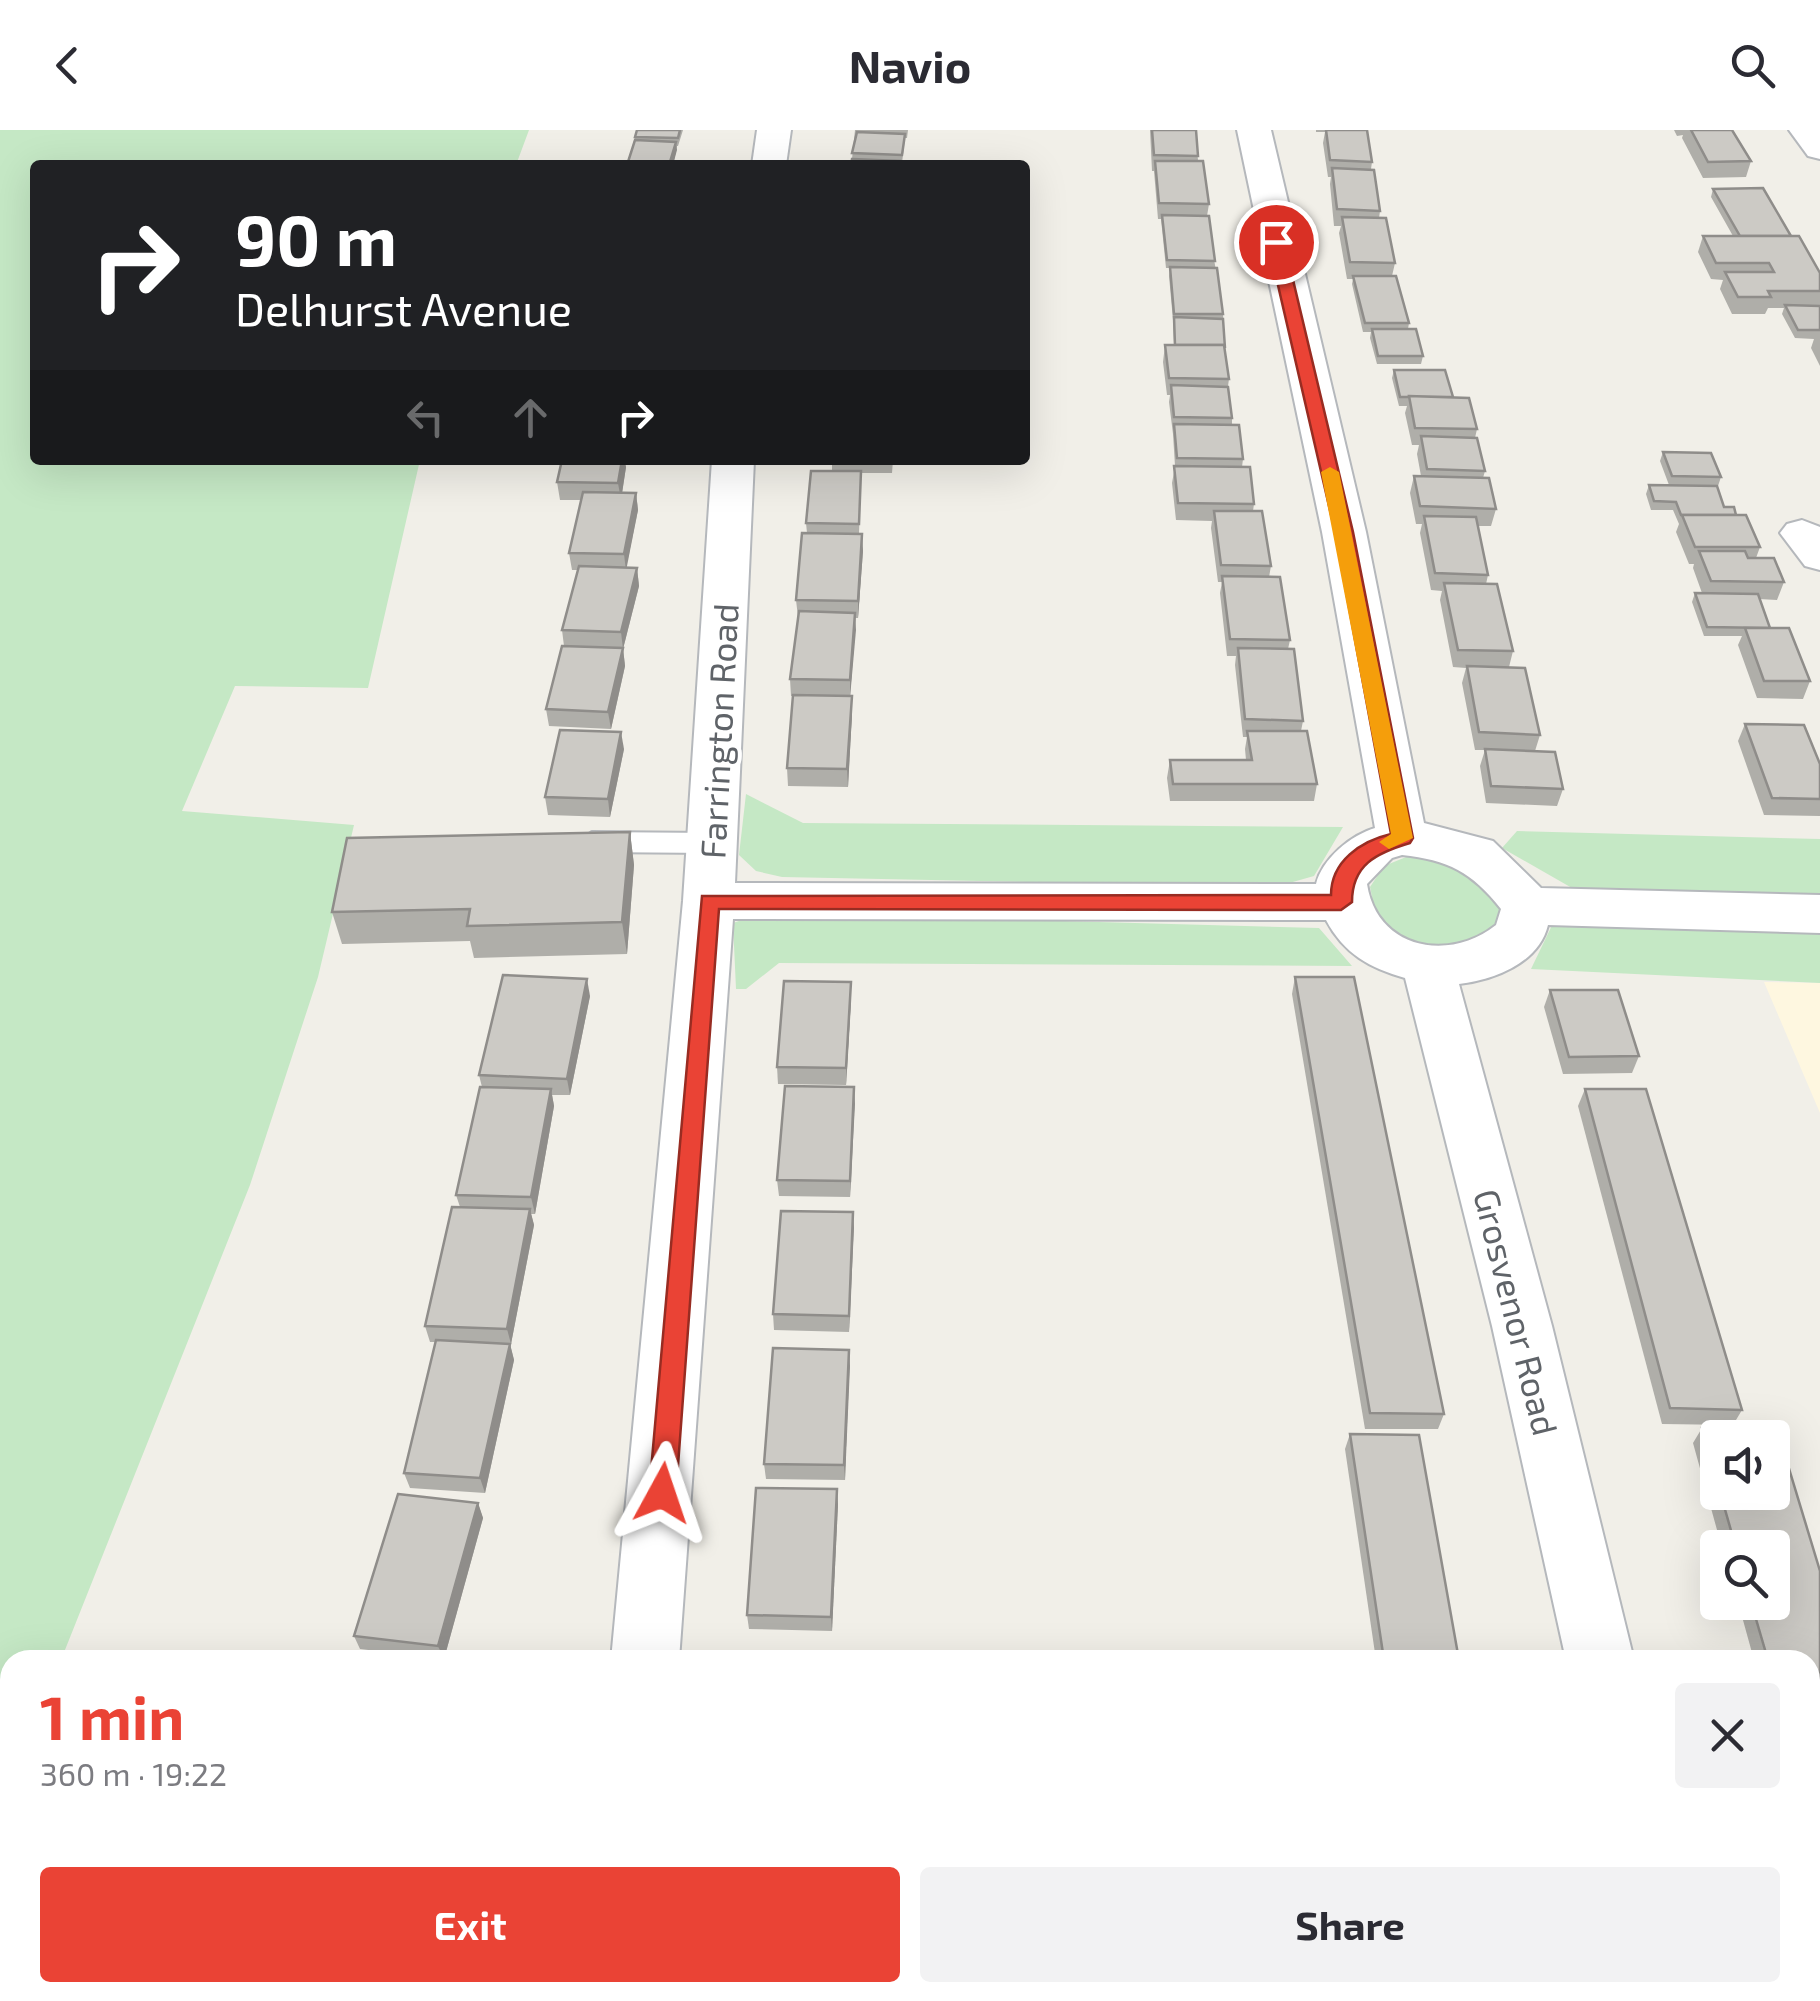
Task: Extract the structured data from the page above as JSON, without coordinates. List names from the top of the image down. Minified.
{"streets":{"street":["Farrington Road","Grosvenor Road"]},"page":{"header":"Navio","turn":["90 m","Delhurst Avenue"],"heading":["1 min","360 m · 19:22"],"buttons":["Exit","Share"]}}
